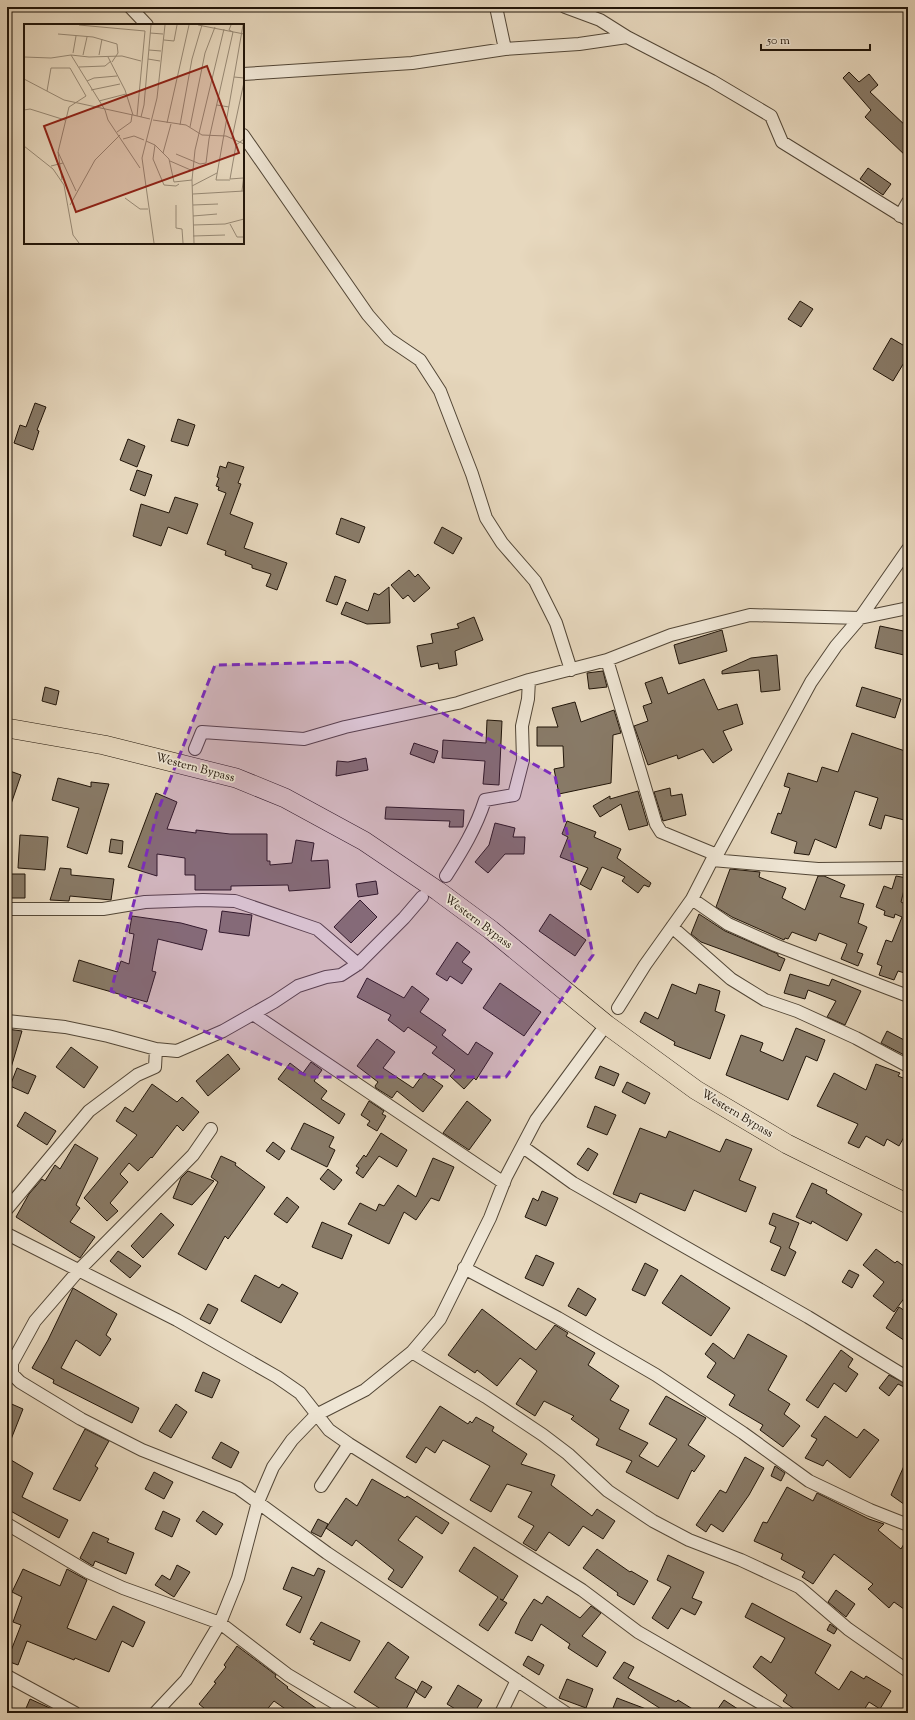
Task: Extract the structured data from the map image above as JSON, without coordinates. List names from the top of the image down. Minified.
{"streets":{"main road":["Western Bypass"]},"scale_bar":"50 m"}
